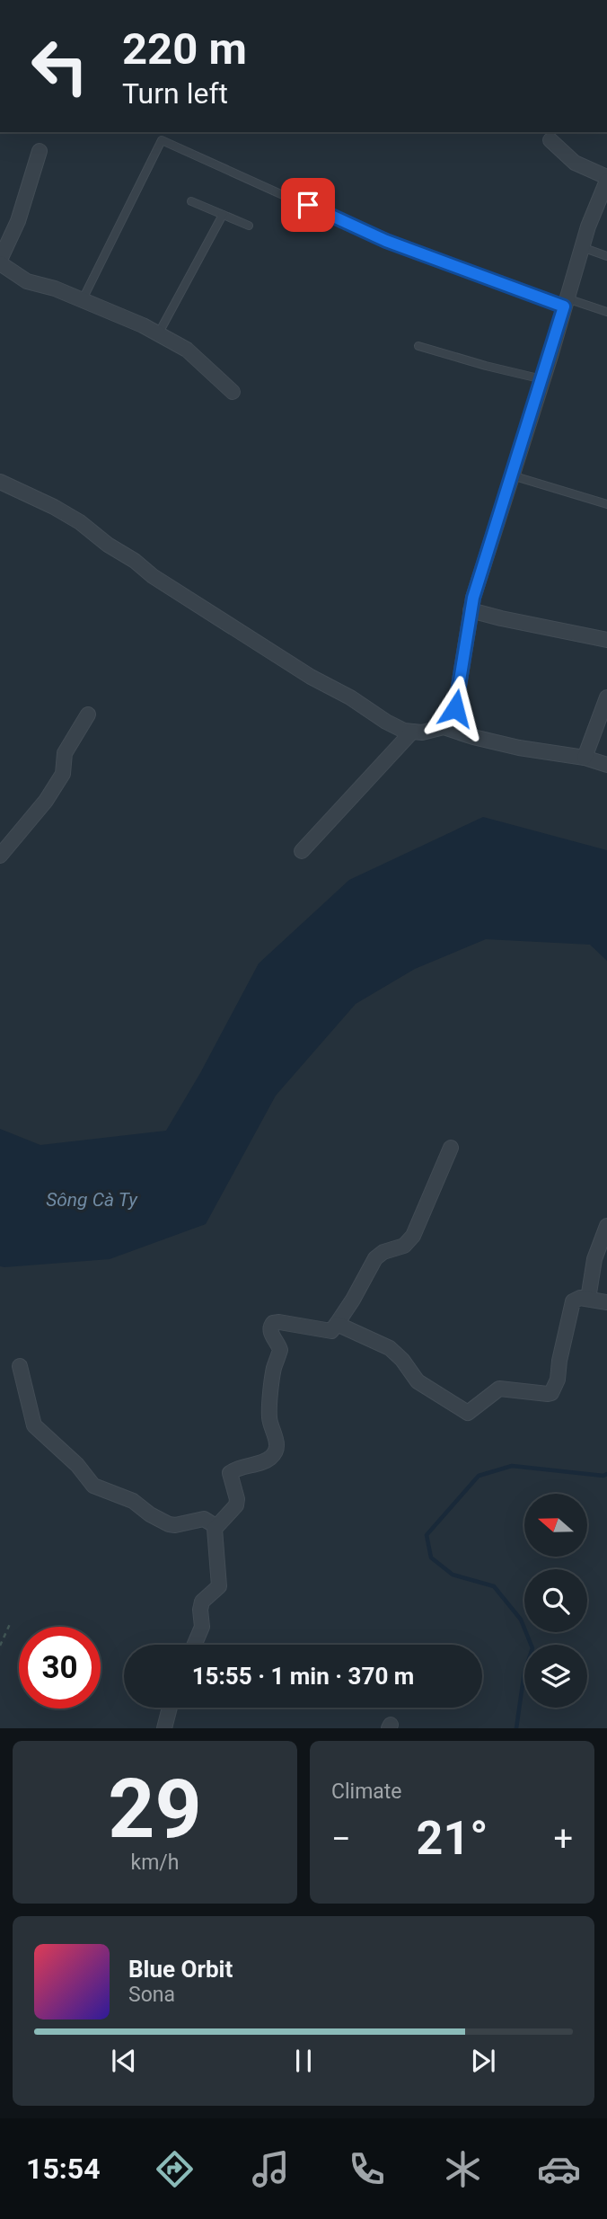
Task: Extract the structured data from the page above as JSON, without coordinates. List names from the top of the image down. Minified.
{"water":["Sông Cà Ty"],"north":"left","page":{"turn":["220 m","Turn left"],"limit":"30","trip":"15:55 · 1 min · 370 m","tile":[["29","km/h"],"Climate"],"heat":["−","21°","+"],"song":["Blue Orbit","Sona"],"tabs":"15:54"}}
